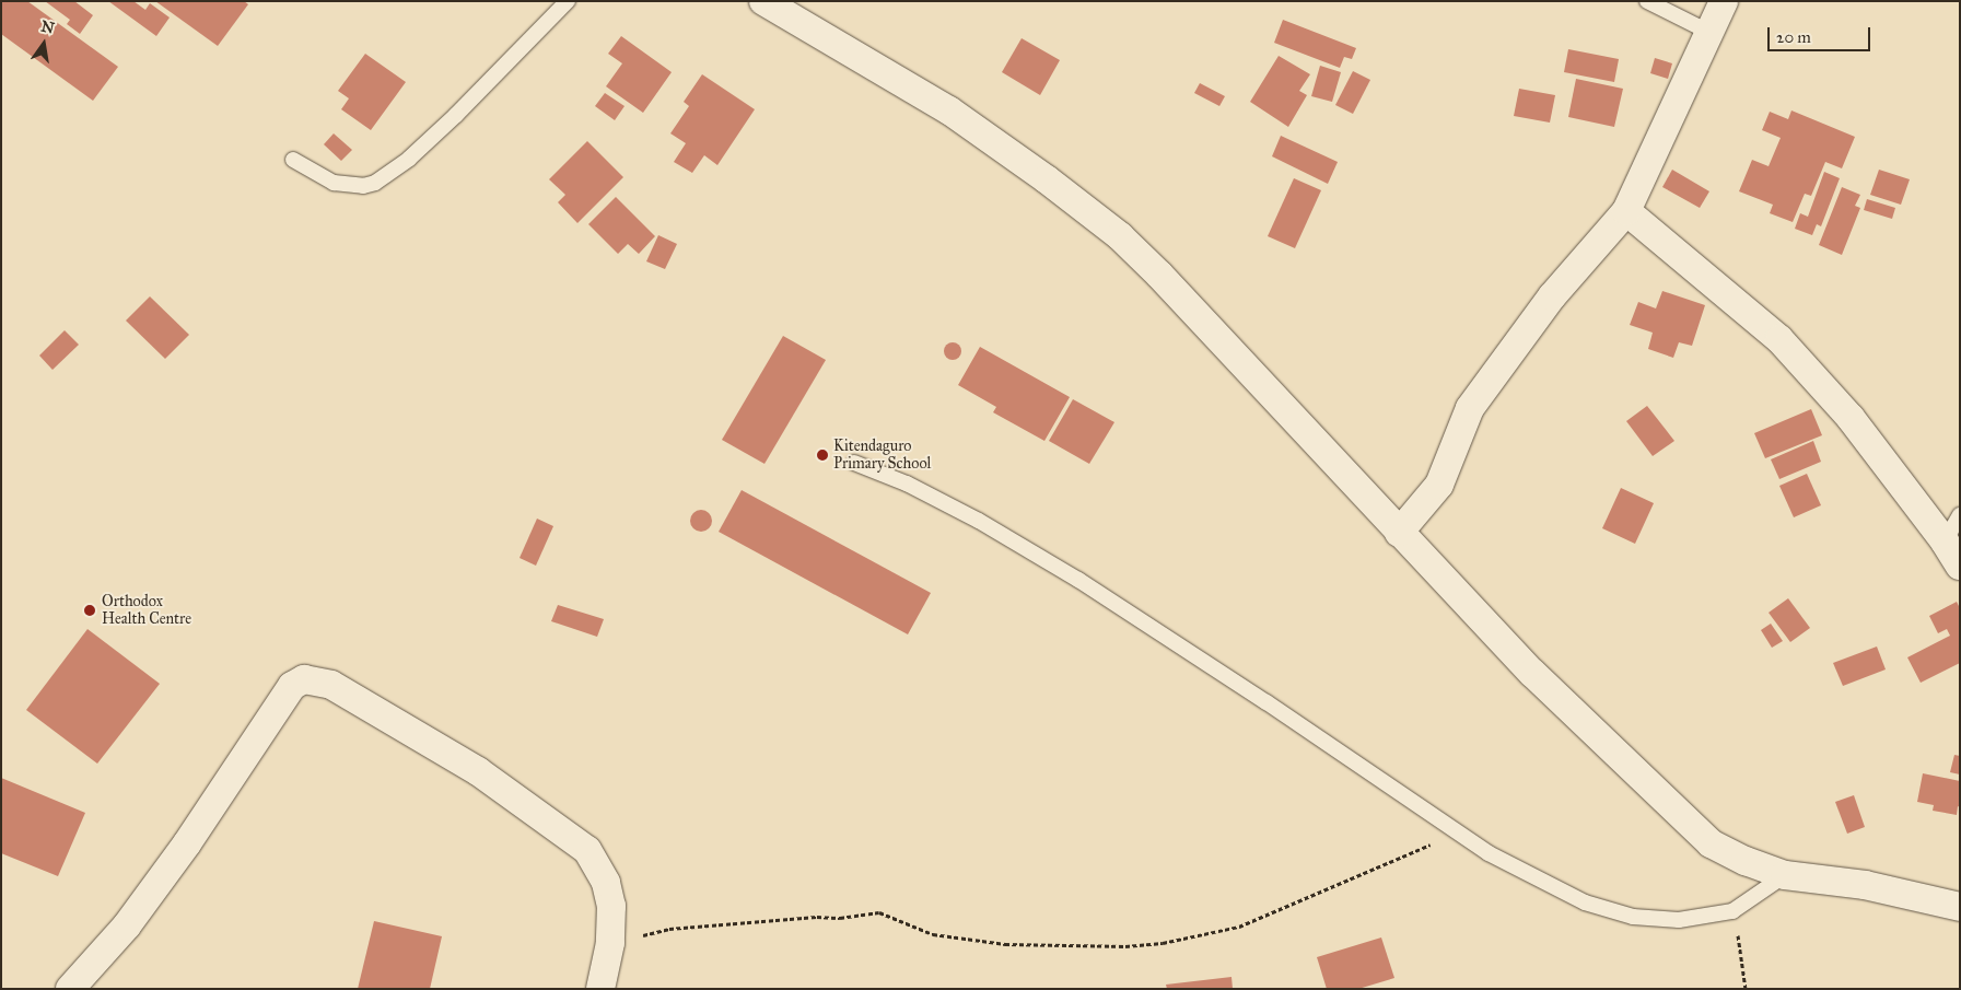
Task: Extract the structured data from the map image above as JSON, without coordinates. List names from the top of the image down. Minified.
{"places":["Kitendaguro Primary School","Orthodox Health Centre"],"scale_bar":"20 m","north":"top"}
